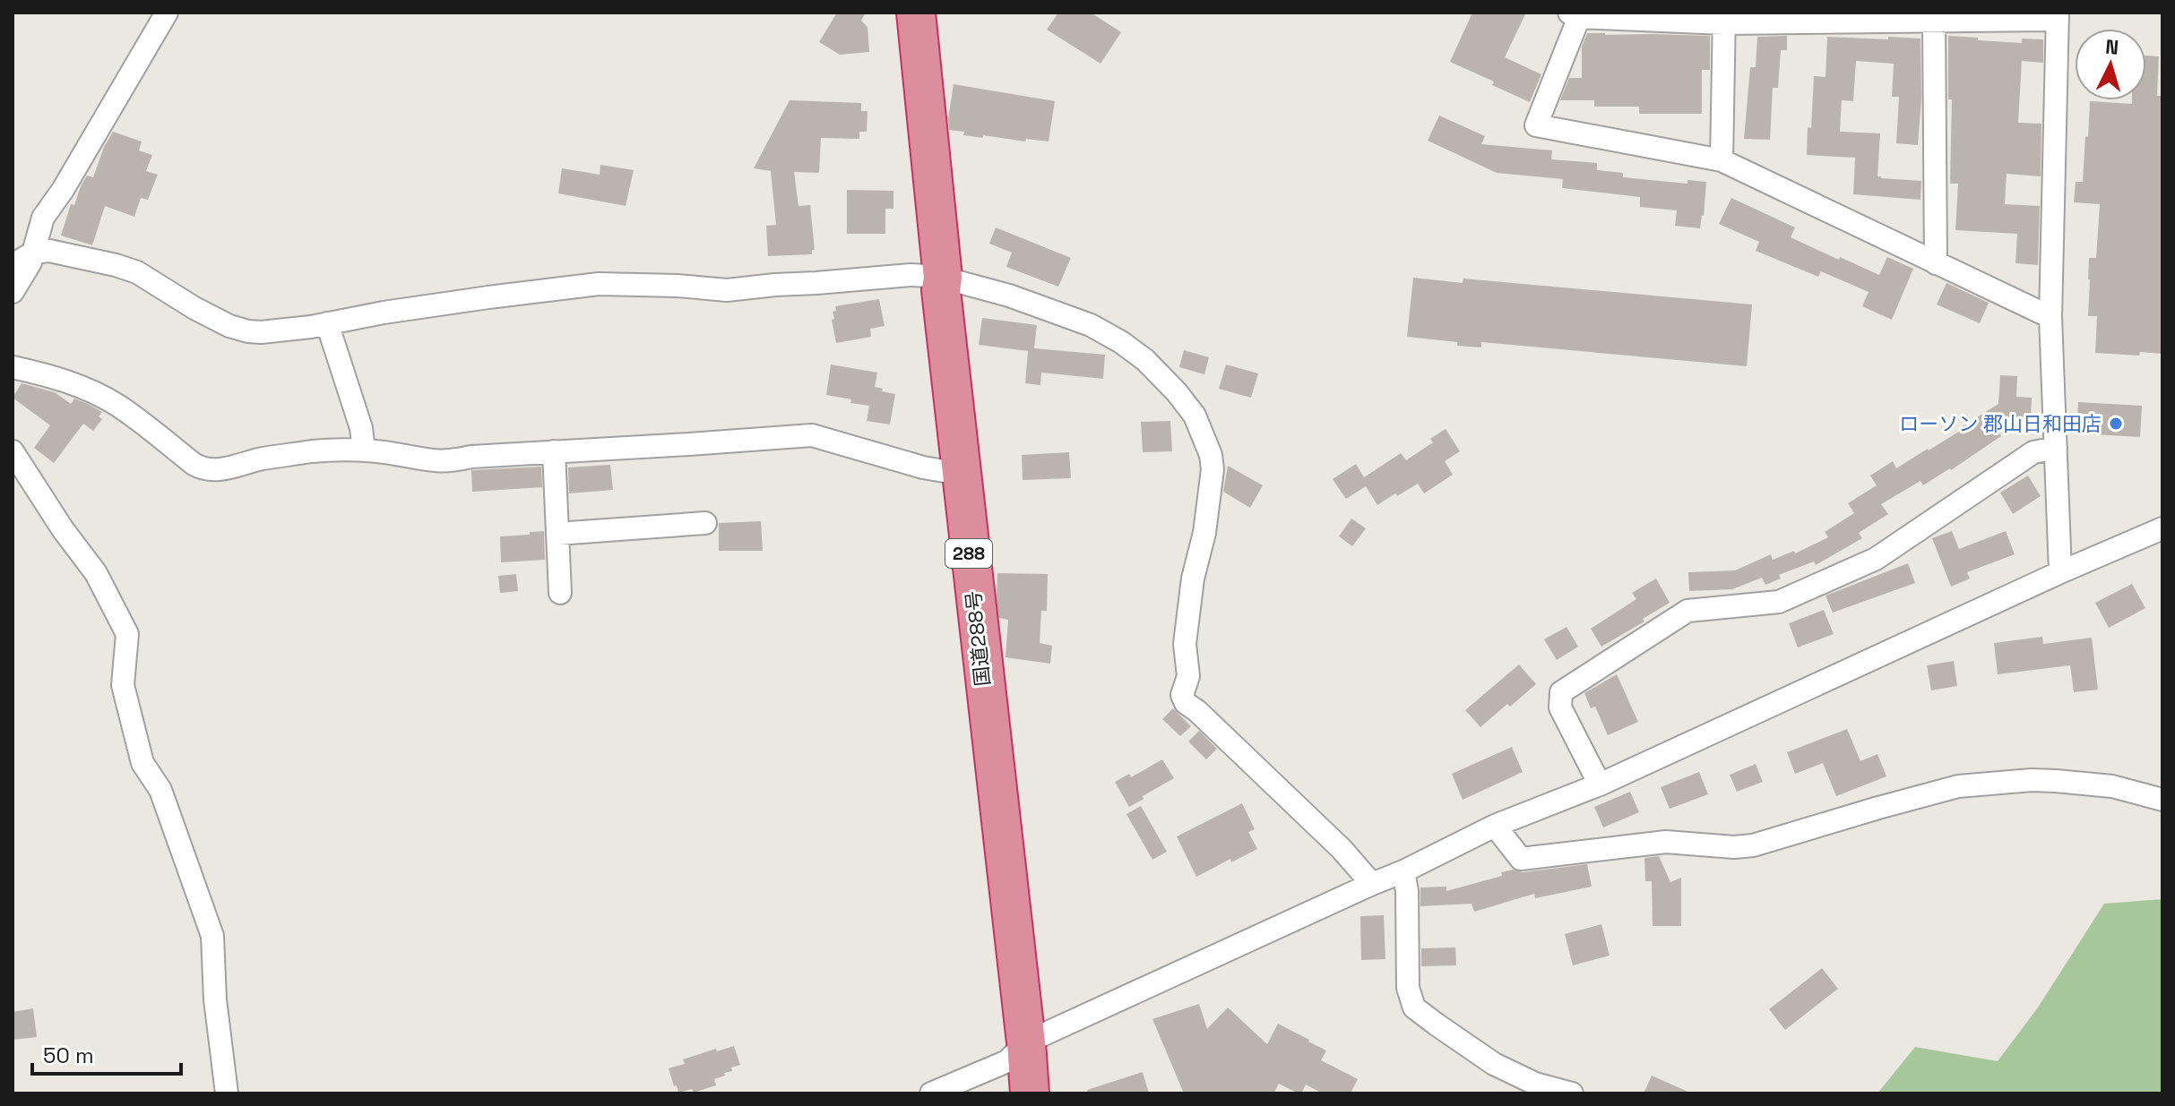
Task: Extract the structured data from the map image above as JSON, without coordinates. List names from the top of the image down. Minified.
{"streets":{"highway":["288","国道288号"]},"places":["ローソン 郡山日和田店"],"scale_bar":"50 m","north":"top"}
